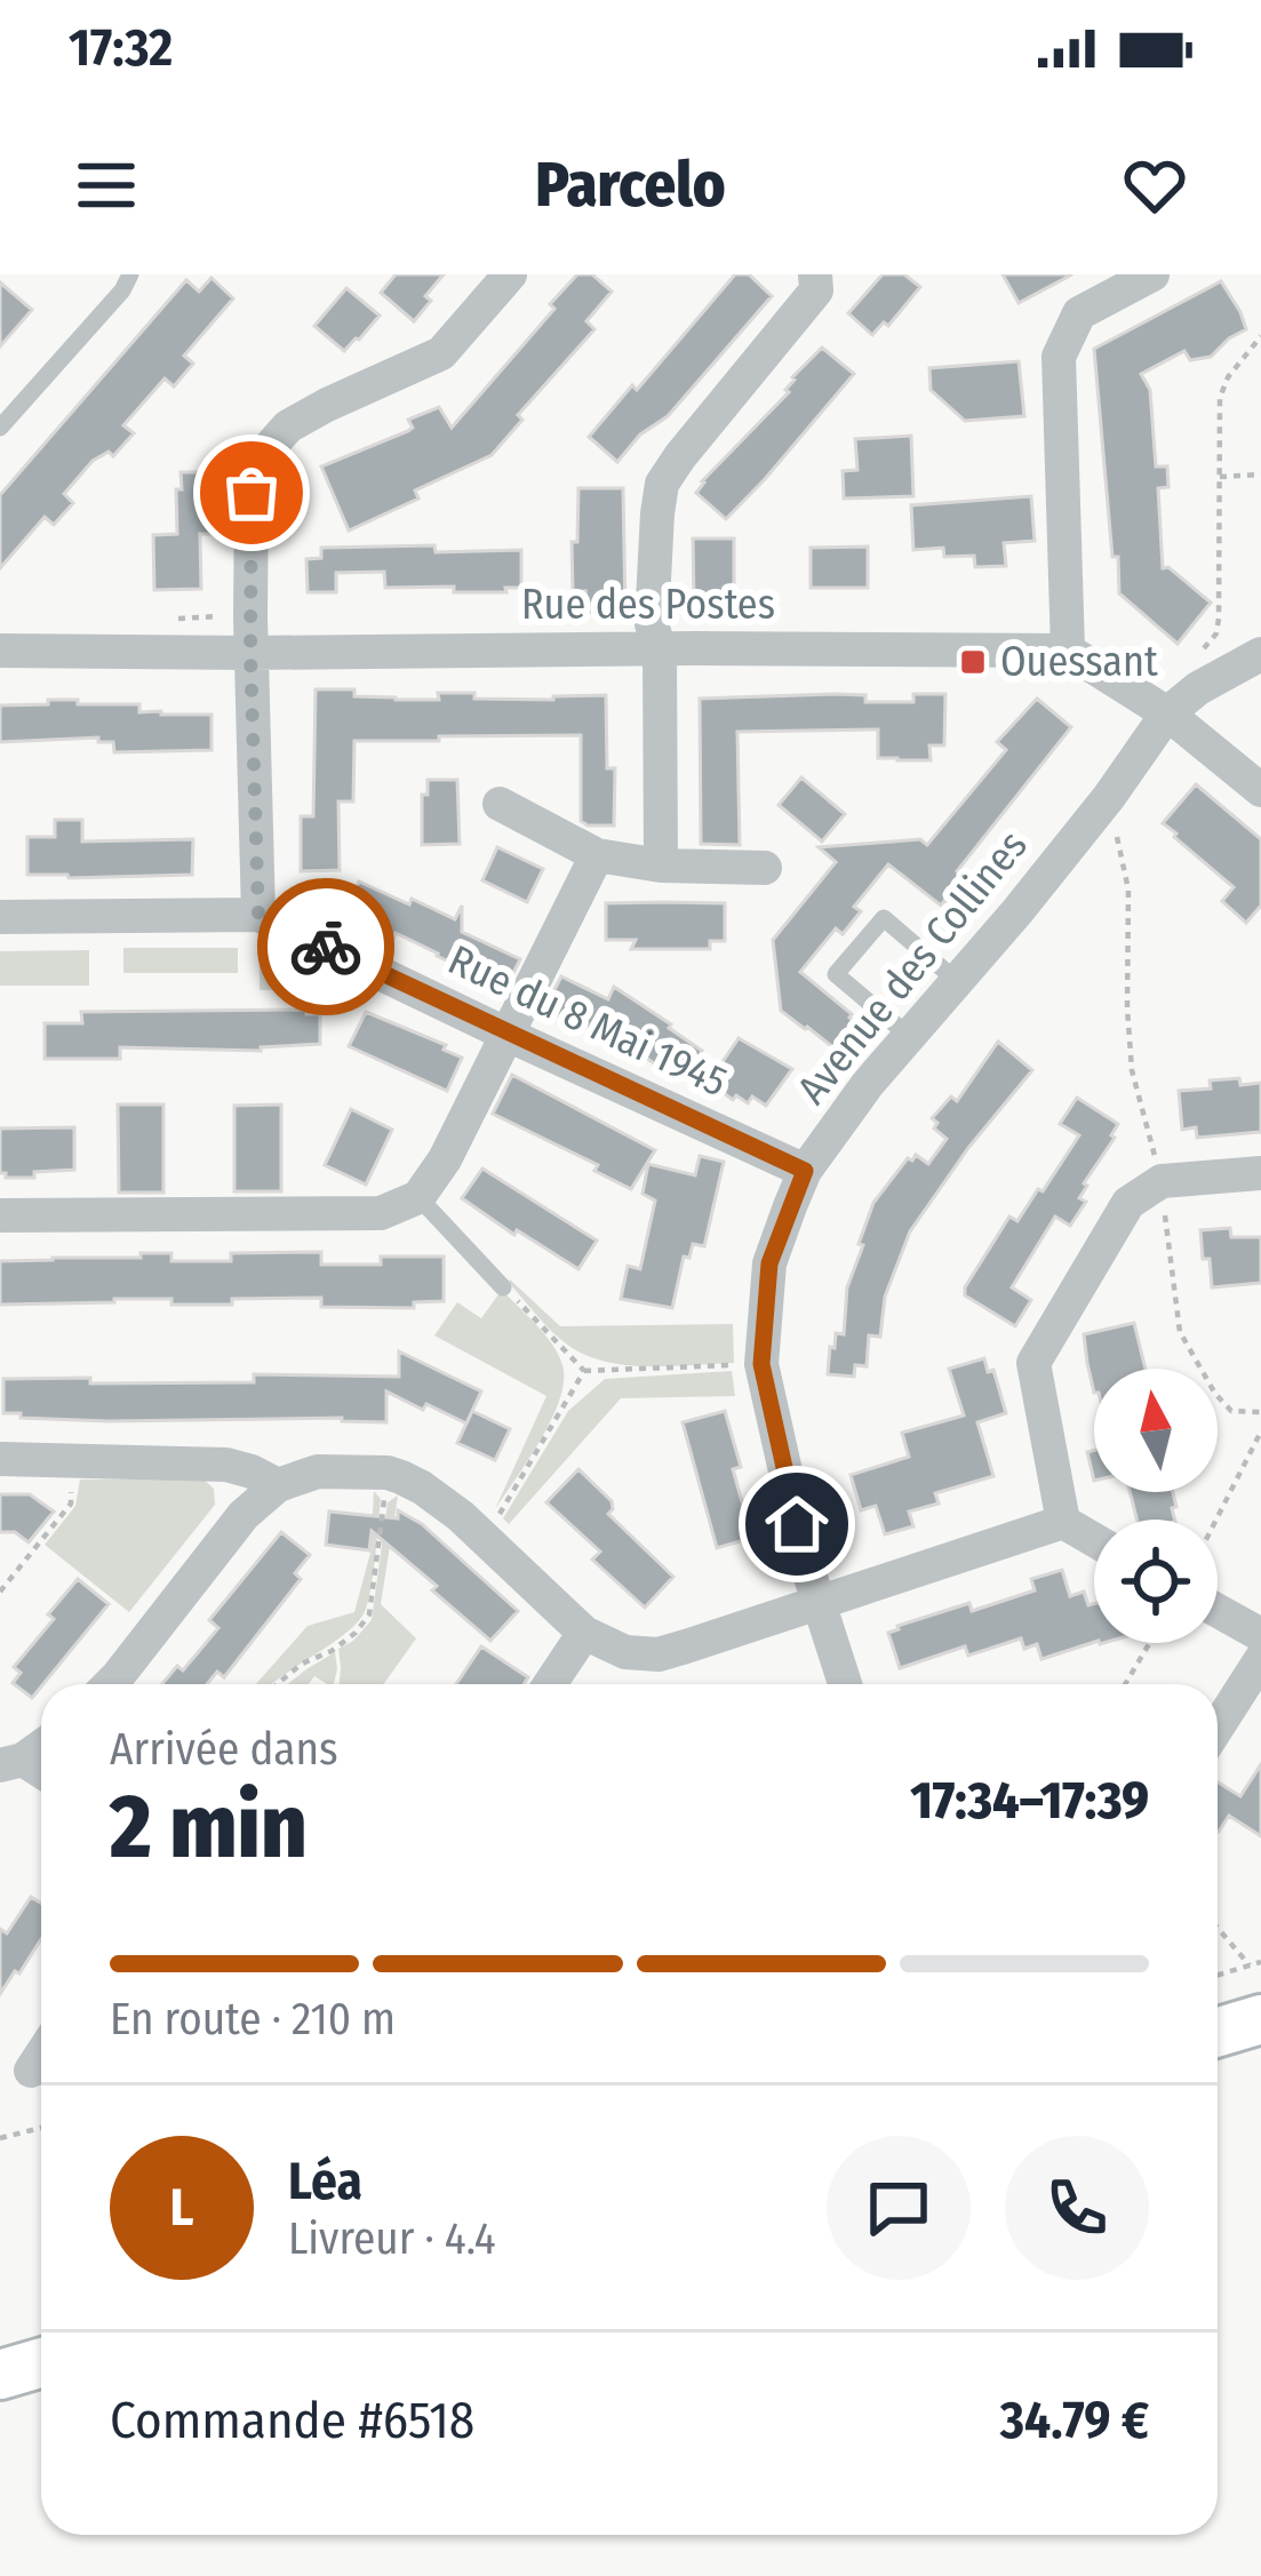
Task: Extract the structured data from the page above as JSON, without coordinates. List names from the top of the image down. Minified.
{"streets":{"street":["Rue des Postes","Avenue des Collines","Rue du 8 Mai 1945"]},"crossings":[["Avenue des Collines","Rue du 8 Mai 1945"]],"places":{"transit":["Ouessant"]},"north":"top","page":{"status":"17:32","header":"Parcelo","heading":["2 min","Arrivée dans","17:34–17:39"],"panel":["Léa","Livreur · 4.4","Commande #6518","34.79 €"],"bar":"En route · 210 m","round":"L"}}
